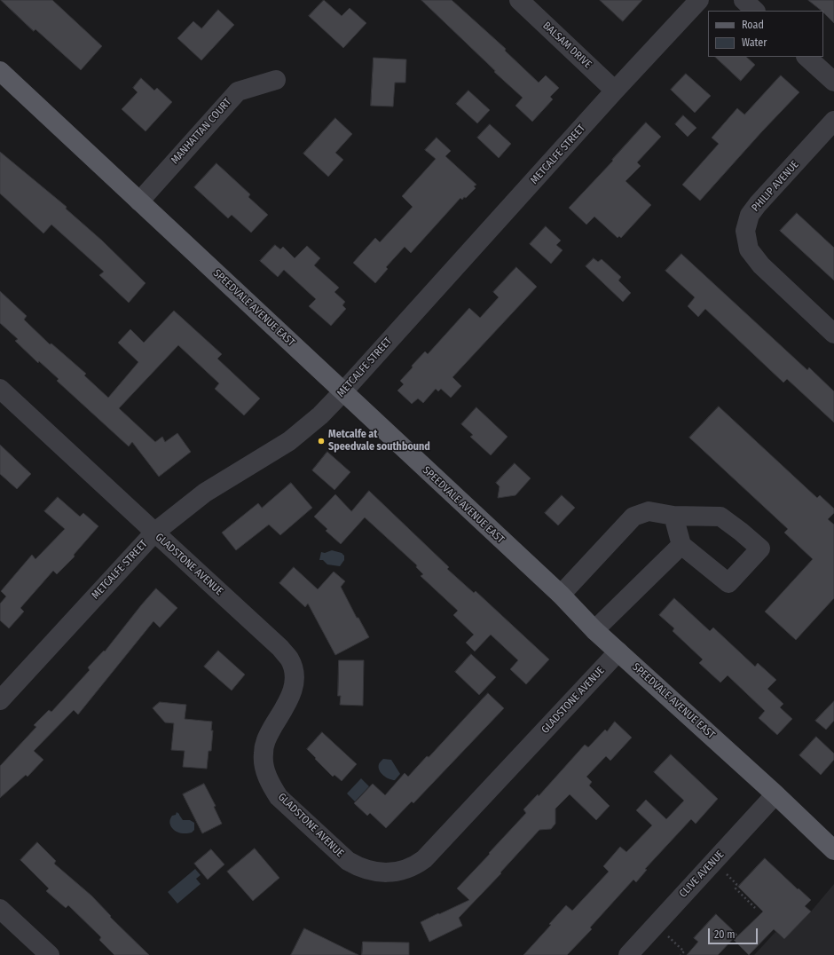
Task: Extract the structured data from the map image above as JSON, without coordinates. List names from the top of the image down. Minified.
{"streets":{"main road":["SPEEDVALE AVENUE EAST"],"street":["BALSAM DRIVE","MANHATTAN COURT","METCALFE STREET","PHILIP AVENUE","GLADSTONE AVENUE","CLIVE AVENUE"]},"crossings":[["BALSAM DRIVE","METCALFE STREET"],["MANHATTAN COURT","SPEEDVALE AVENUE EAST"],["METCALFE STREET","SPEEDVALE AVENUE EAST"],["METCALFE STREET","GLADSTONE AVENUE"],["SPEEDVALE AVENUE EAST","GLADSTONE AVENUE"],["SPEEDVALE AVENUE EAST","CLIVE AVENUE"]],"places":["Metcalfe at Speedvale southbound"],"legend":["Road","Water"],"scale_bar":"20 m"}
